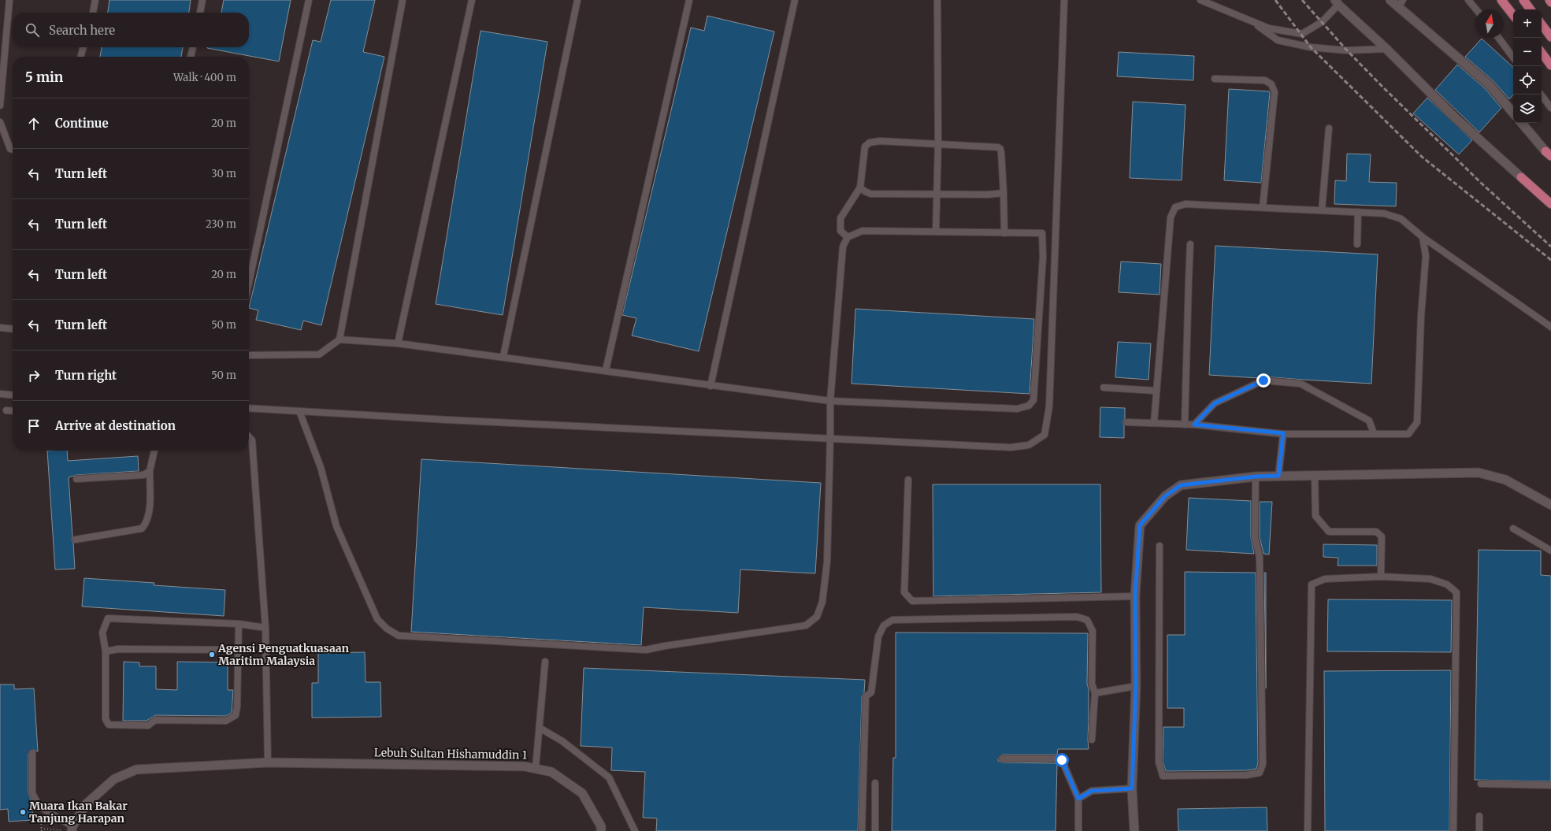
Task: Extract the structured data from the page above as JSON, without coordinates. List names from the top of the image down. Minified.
{"streets":{"street":["Lebuh Sultan Hishamuddin 1"]},"places":["Agensi Penguatkuasaan Maritim Malaysia","Muara Ikan Bakar Tanjung Harapan"],"north":"top","page":{"map_buttons":["+","−"],"search":"Search here","heading":["5 min","Walk · 400 m"],"list":[["Continue","20 m"],["Turn left","30 m"],["Turn left","230 m"],["Turn left","20 m"],["Turn left","50 m"],["Turn right","50 m"],"Arrive at destination"]}}
